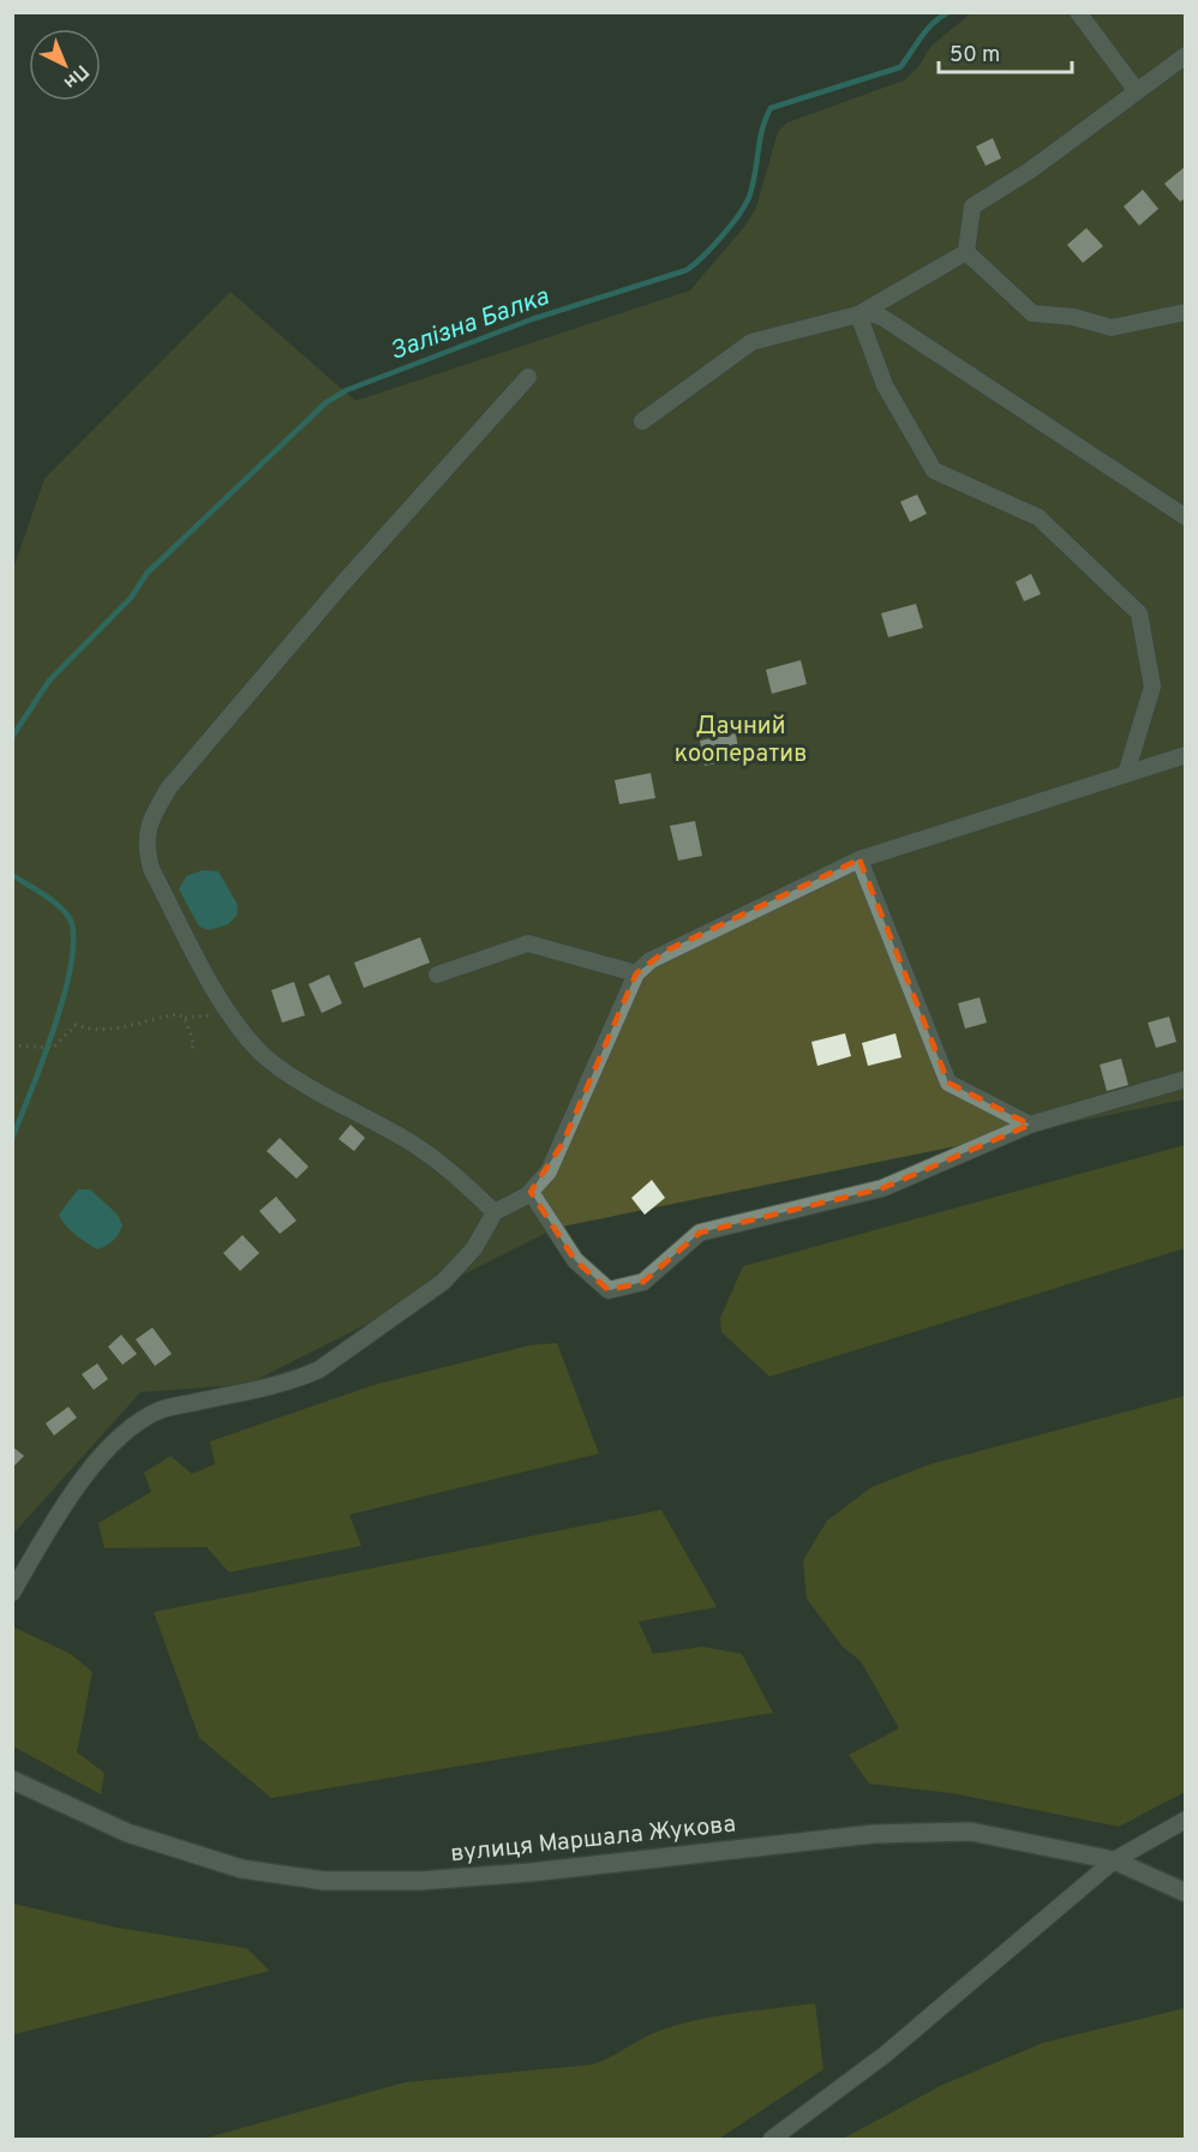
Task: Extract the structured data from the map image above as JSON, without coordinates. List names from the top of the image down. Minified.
{"streets":{"main road":["вулиця Маршала Жукова"]},"water":["Залізна Балка"],"parks":["Дачний кооператив"],"scale_bar":"50 m","north":"bottom right"}
